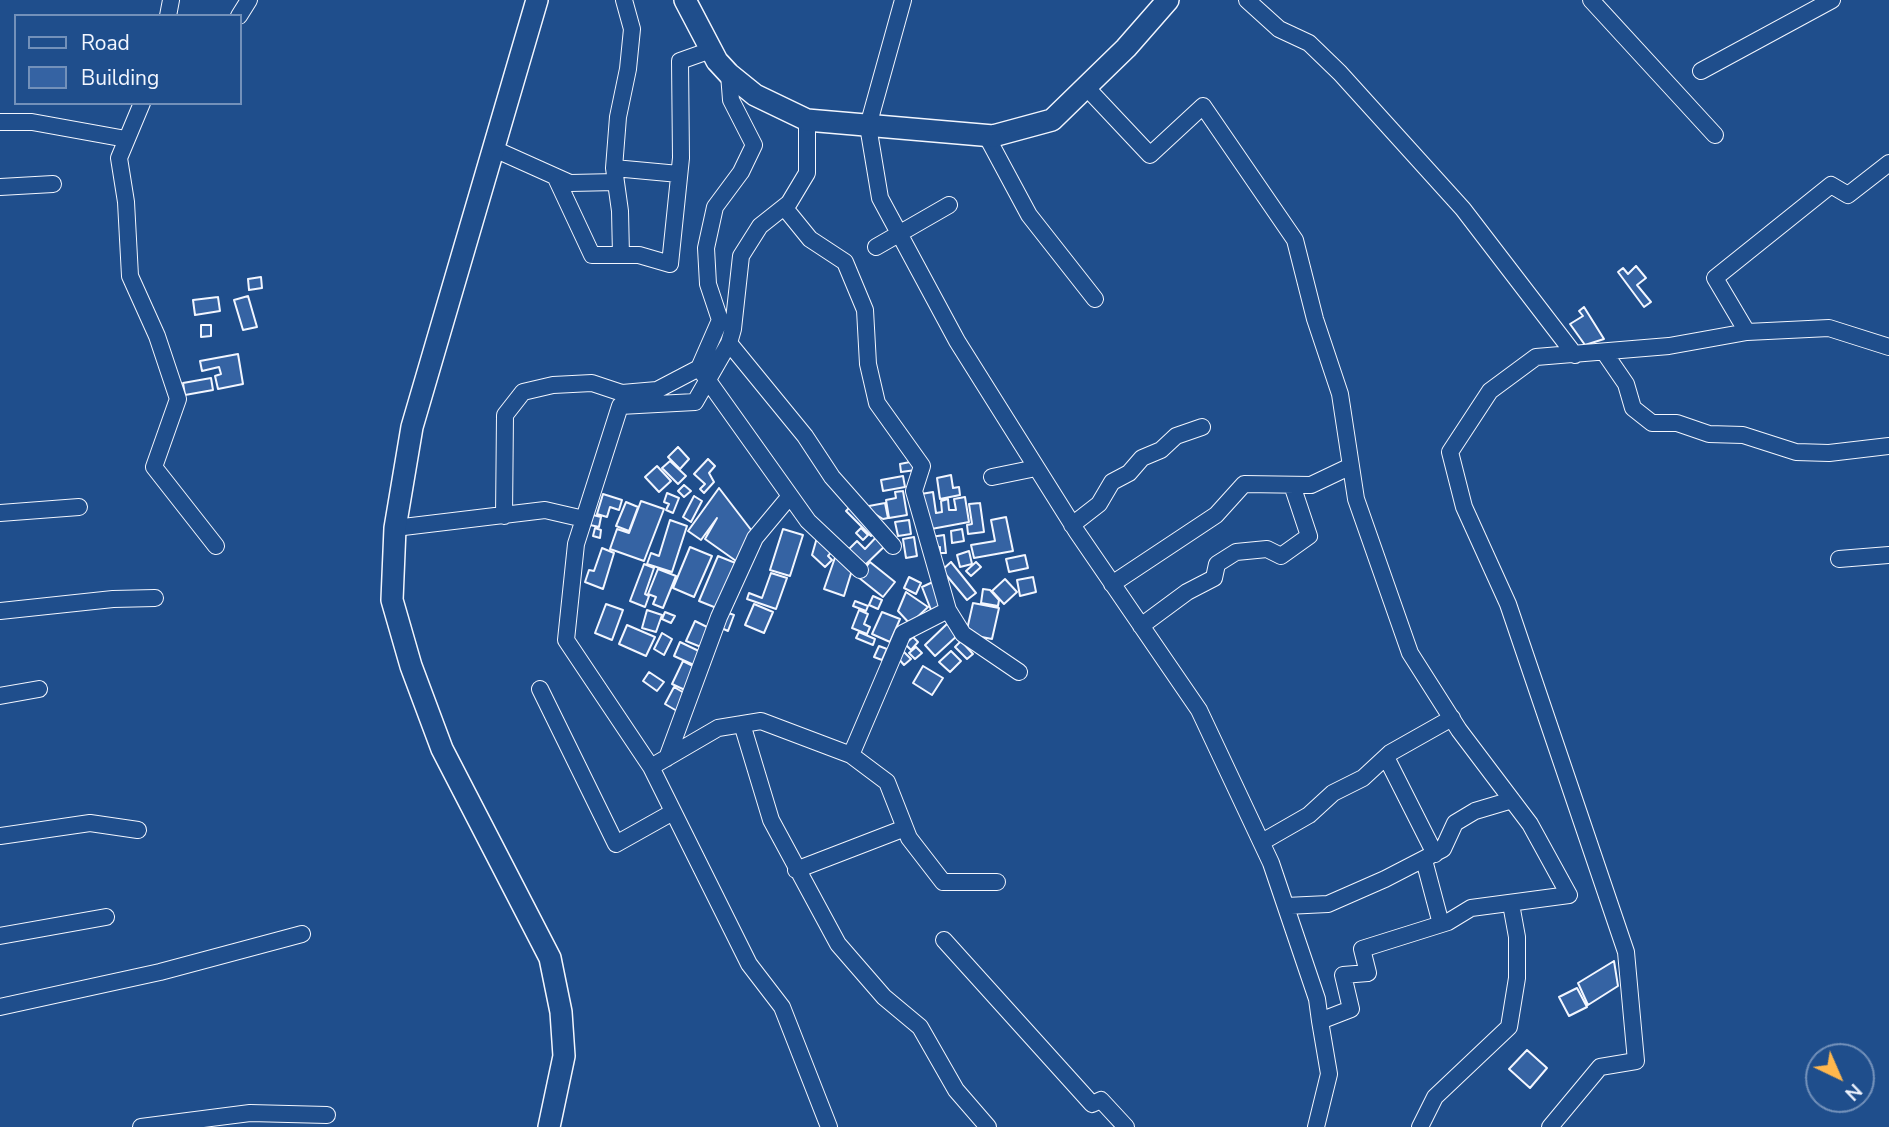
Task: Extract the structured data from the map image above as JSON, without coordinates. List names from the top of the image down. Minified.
{"legend":["Road","Building"],"north":"bottom right"}
